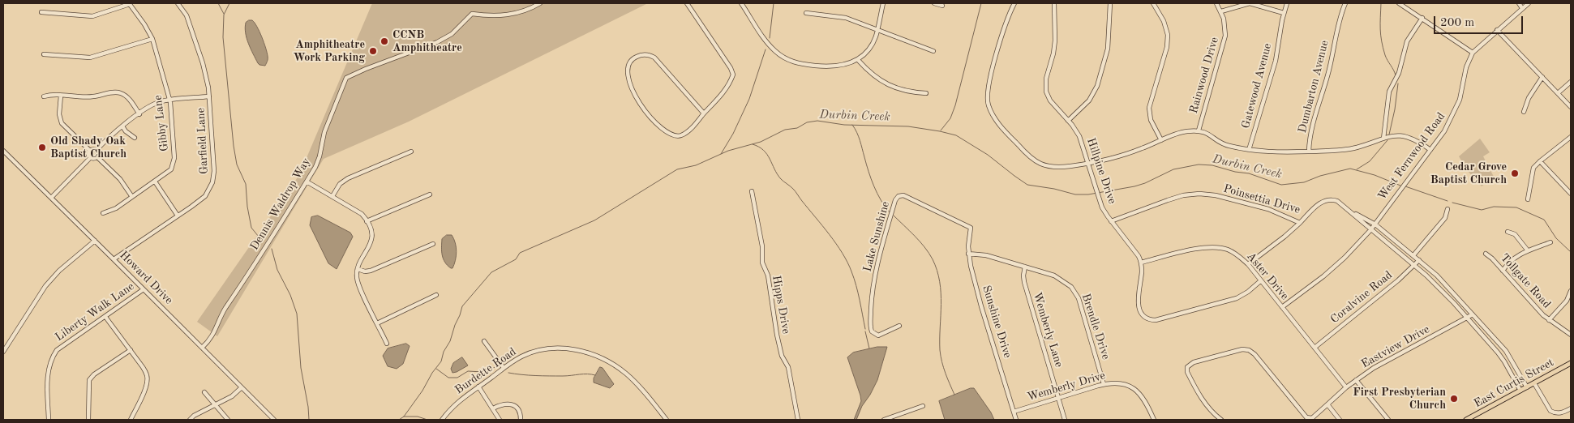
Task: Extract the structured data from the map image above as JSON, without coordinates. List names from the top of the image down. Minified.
{"streets":{"main road":["East Curtis Street"],"street":["Rainwood Drive","Gatewood Avenue","Dumbarton Avenue","Gibby Lane","Garfield Lane","West Fernwood Road","Hillpine Drive","Poinsettia Drive","Dennis Waldrop Way","Lake Sunshine","Aster Drive","Howard Drive","Tollgate Road","Coralvine Road","Hipps Drive","Liberty Walk Lane","Sunshine Drive","Brendle Drive","Wemberly Lane","Eastview Drive","Burdette Road","Wemberly Drive"]},"crossings":[["Garfield Lane","Howard Drive"],["West Fernwood Road","Poinsettia Drive"],["West Fernwood Road","Aster Drive"],["Hillpine Drive","Poinsettia Drive"],["Hillpine Drive","Aster Drive"],["Poinsettia Drive","Coralvine Road"],["Poinsettia Drive","Eastview Drive"],["Poinsettia Drive","East Curtis Street"],["Dennis Waldrop Way","Howard Drive"],["Lake Sunshine","Sunshine Drive"],["Aster Drive","Coralvine Road"],["Aster Drive","Eastview Drive"],["Howard Drive","Liberty Walk Lane"],["Sunshine Drive","Brendle Drive"],["Sunshine Drive","Wemberly Drive"],["Brendle Drive","Wemberly Lane"],["Brendle Drive","Wemberly Drive"],["Wemberly Lane","Wemberly Drive"]],"water":["Durbin Creek"],"places":["CCNB Amphitheatre","Amphitheatre Work Parking","Old Shady Oak Baptist Church","Cedar Grove Baptist Church","First Presbyterian Church"],"scale_bar":"200 m"}
